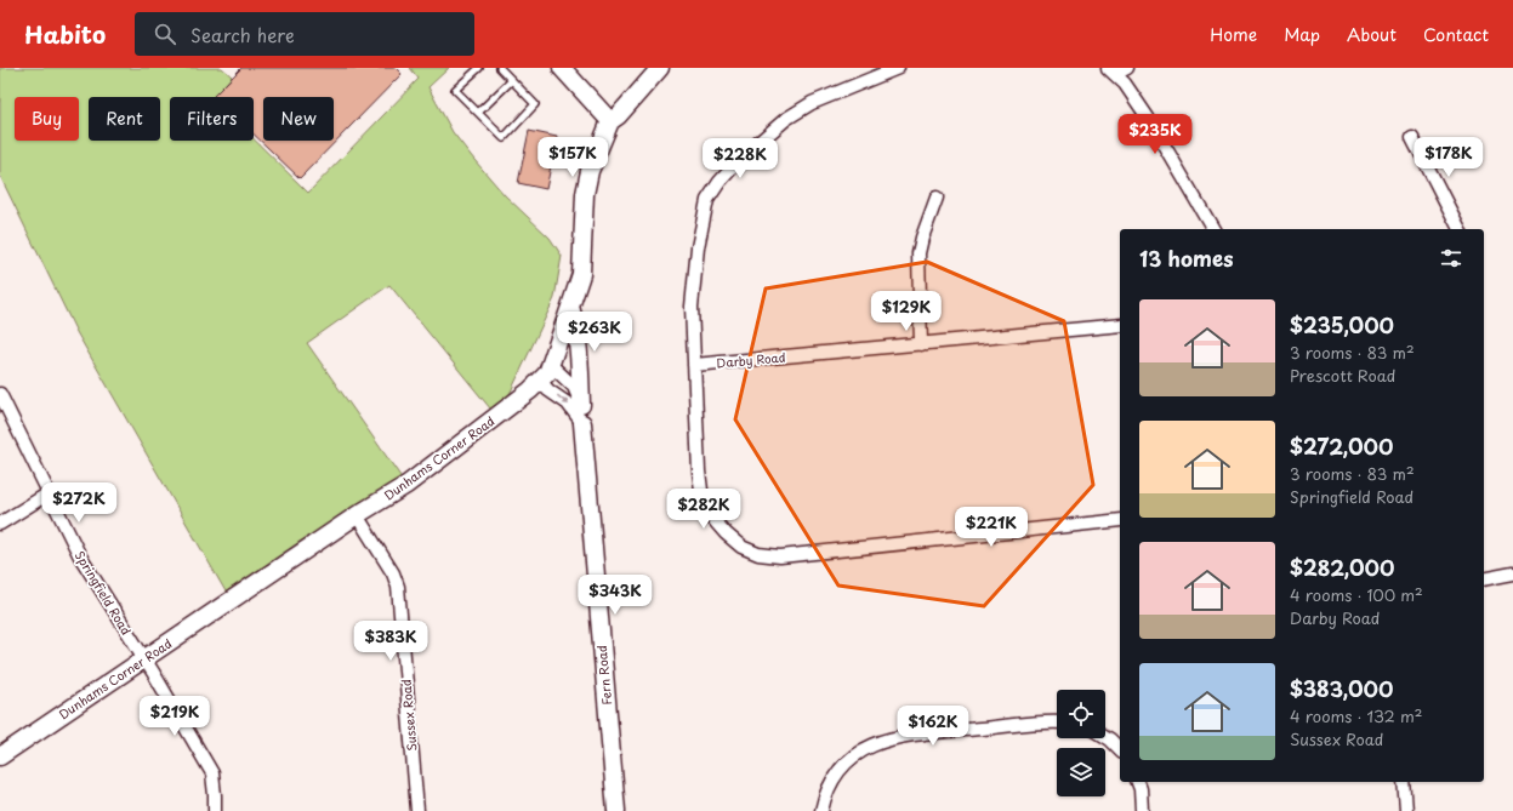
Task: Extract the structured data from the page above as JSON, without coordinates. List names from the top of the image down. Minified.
{"streets":{"street":["Darby Road","Dunhams Corner Road","Springfield Road","Fern Road","Sussex Road"]},"crossings":[["Dunhams Corner Road","Springfield Road"],["Dunhams Corner Road","Fern Road"],["Dunhams Corner Road","Sussex Road"]],"page":{"header":"Habito","search":"Search here","nav":["Home","Map","About","Contact"],"chip":["Buy","Rent","Filters","New"],"price":["$235K","$157K","$178K","$228K","$129K","$263K","$272K","$282K","$221K","$343K","$383K","$219K","$162K"],"heading":"13 homes","list":[{"name":"$235,000","note":"3 rooms · 83 m² · Prescott Road"},{"name":"$272,000","note":"3 rooms · 83 m² · Springfield Road"},{"name":"$282,000","note":"4 rooms · 100 m² · Darby Road"},{"name":"$383,000","note":"4 rooms · 132 m² · Sussex Road"}]}}
